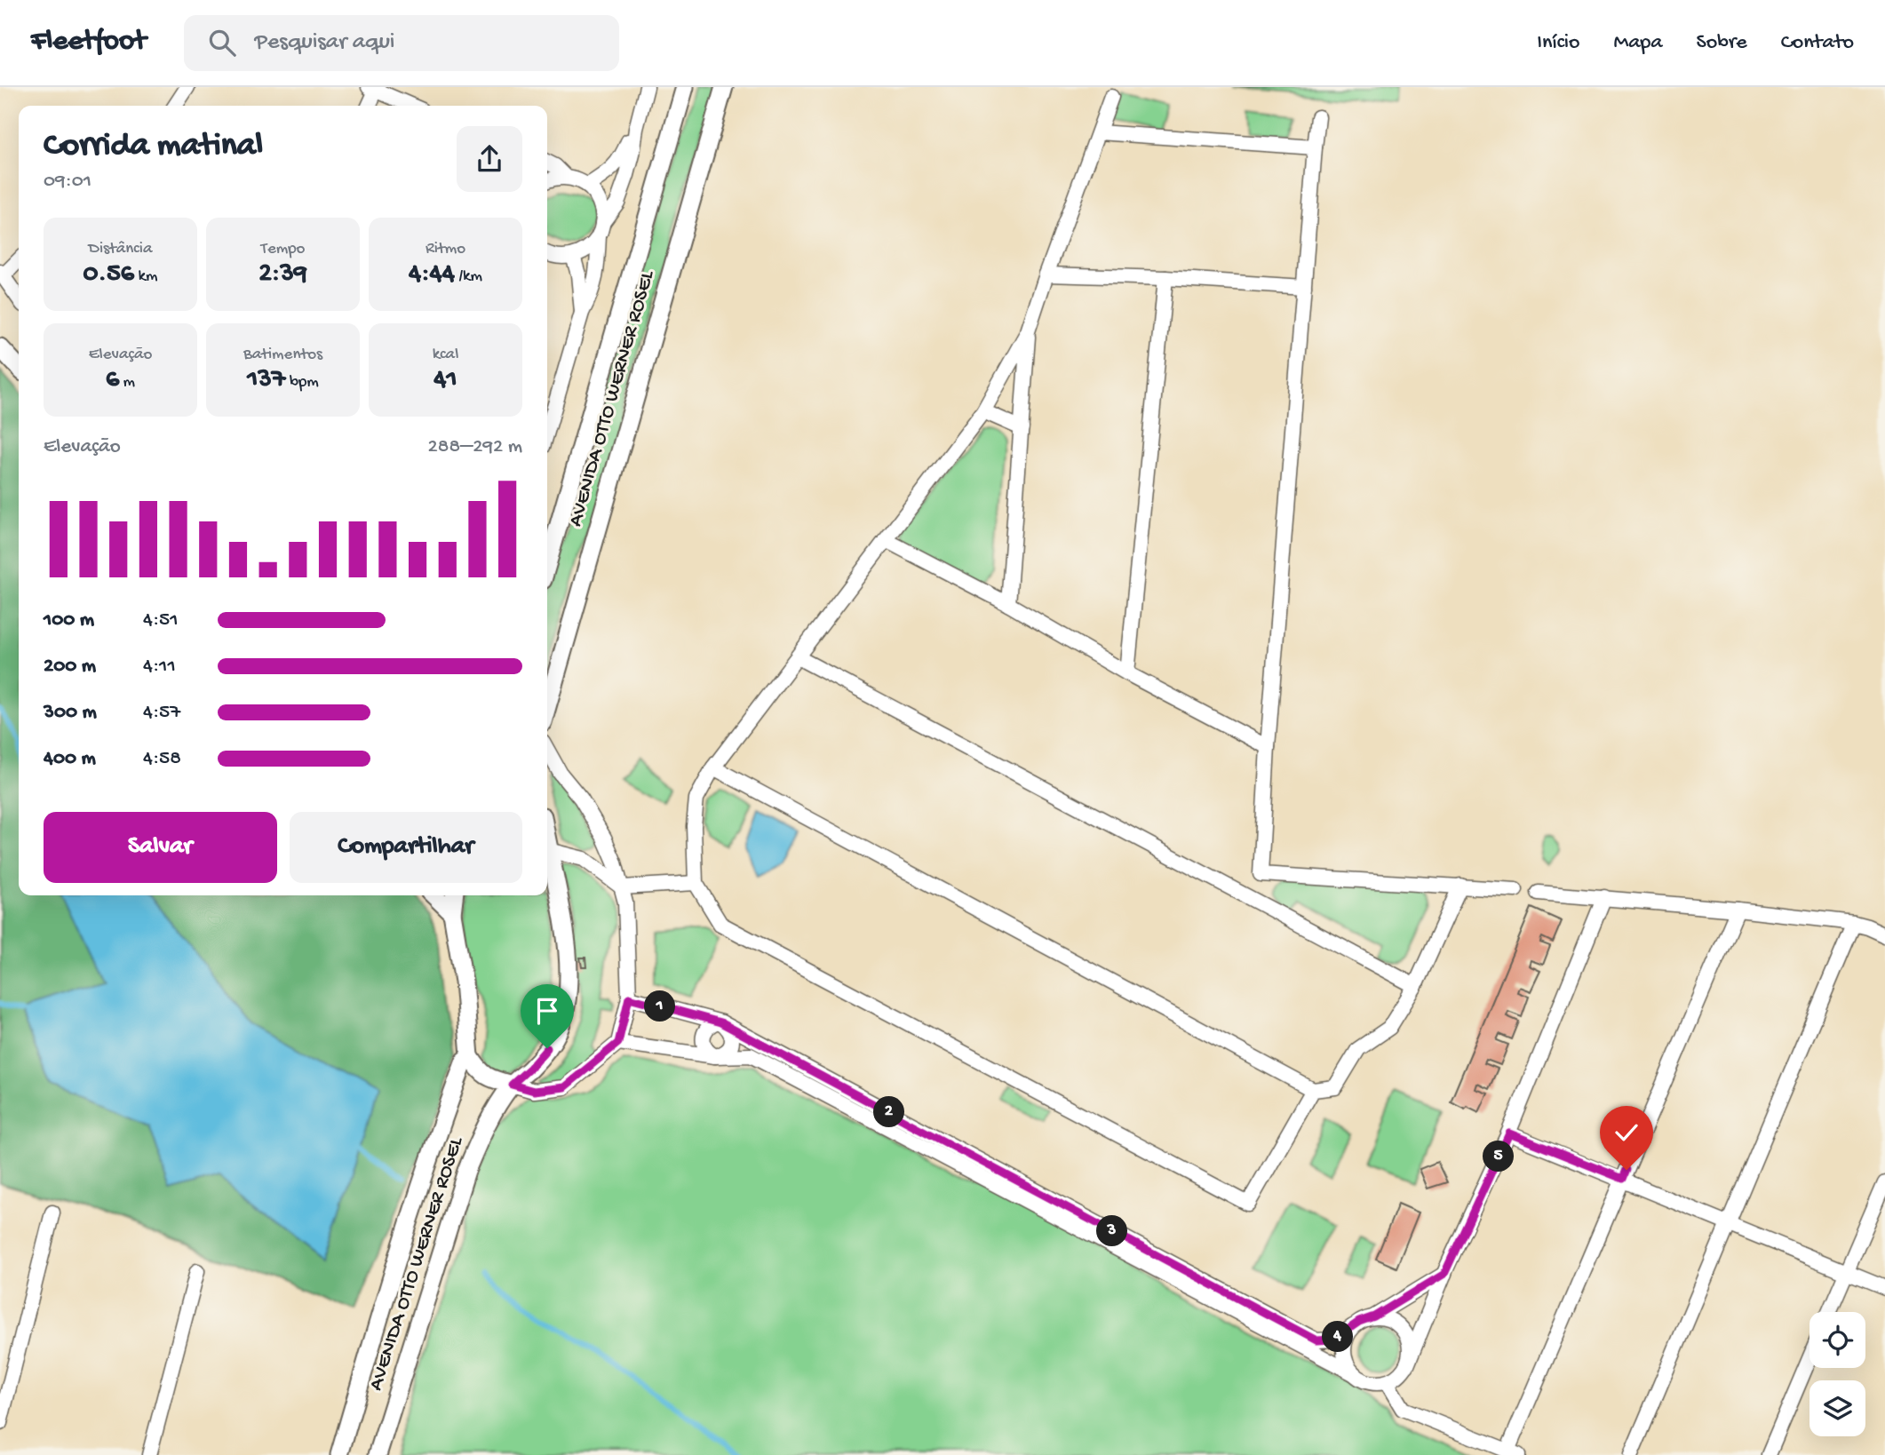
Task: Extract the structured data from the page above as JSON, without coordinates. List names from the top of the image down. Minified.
{"streets":{"street":["AVENIDA OTTO WERNER ROSEL"]},"page":{"header":"Fleetfoot","search":"Pesquisar aqui","nav":["Início","Mapa","Sobre","Contato"],"heading":["Corrida matinal","09:01"],"stats":[["Distância","0.56 km"],["Tempo","2:39"],["Ritmo","4:44 /km"],["Elevação","6 m"],["Batimentos","137 bpm"],["kcal","41"]],"chart":["Elevação","288–292 m"],"list":[{"name":"100 m","note":"4:51"},{"name":"200 m","note":"4:11"},{"name":"300 m","note":"4:57"},{"name":"400 m","note":"4:58"}],"buttons":["Salvar","Compartilhar"],"pins":["1","2","5","3","4"]}}
